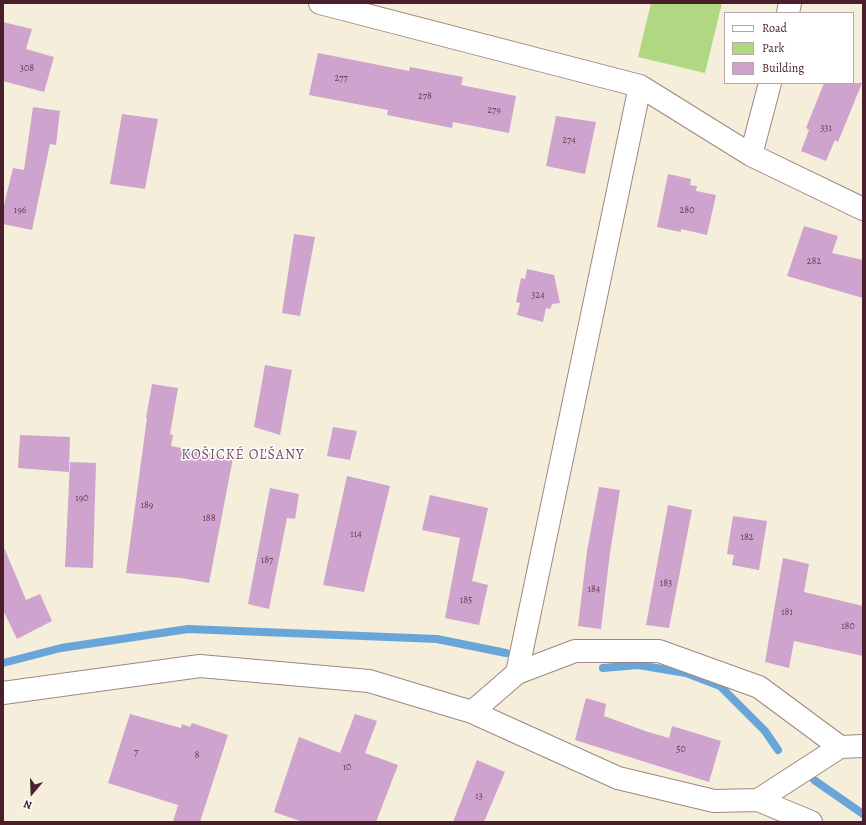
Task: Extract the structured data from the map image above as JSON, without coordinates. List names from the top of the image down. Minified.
{"districts":["KOŠICKÉ OĽŠANY"],"house_numbers":["308","277","278","279","331","274","196","280","282","324","190","189","188","114","182","187","183","184","185","181","180","50","7","8","10","13"],"legend":["Road","Park","Building"],"north":"bottom"}
